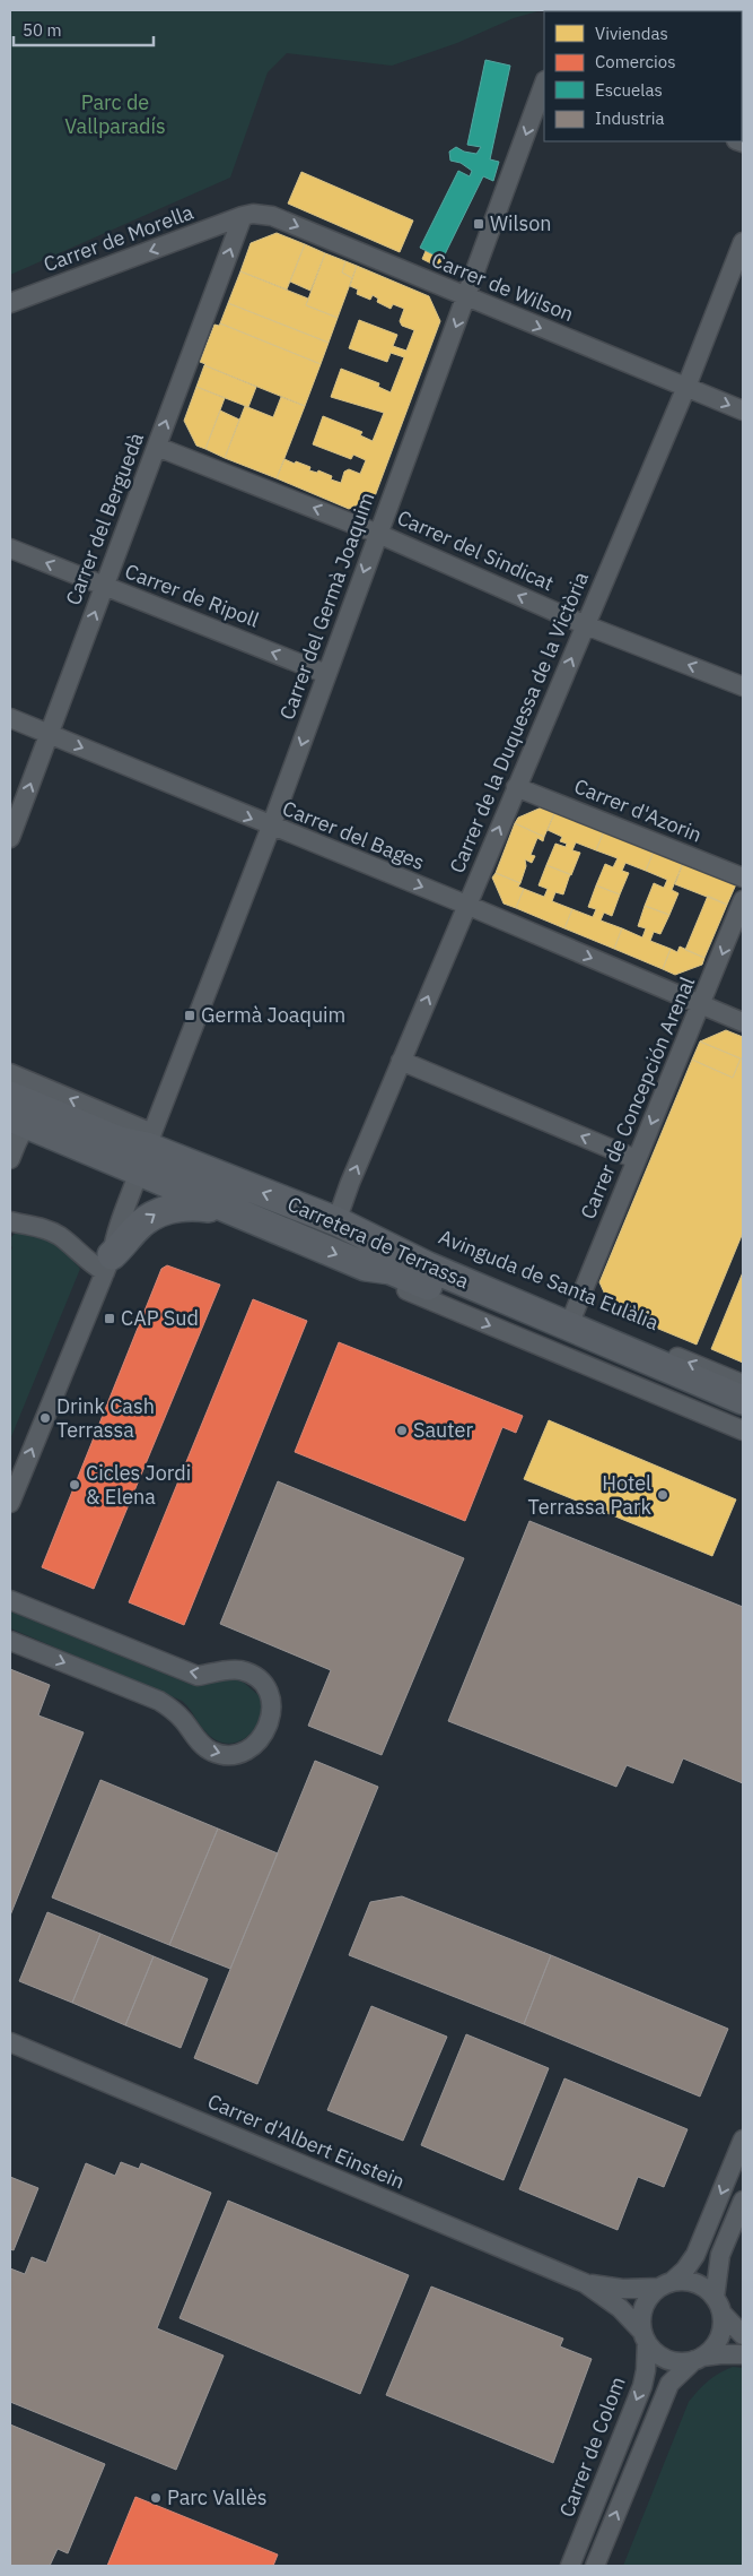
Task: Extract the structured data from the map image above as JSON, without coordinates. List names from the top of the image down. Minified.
{"streets":{"main road":["Carretera de Terrassa"],"street":["Carrer de Morella","Carrer de Wilson","Carrer del Berguedà","Carrer del Sindicat","Carrer de Ripoll","Carrer del Germà Joaquim","Carrer de la Duquessa de la Victòria","Carrer d'Azorin","Carrer del Bages","Carrer de Concepción Arenal","Avinguda de Santa Eulàlia","Carrer d'Albert Einstein","Carrer de Colom"]},"crossings":[["Carrer de Morella","Carrer de Wilson"],["Carrer de Morella","Carrer del Berguedà"],["Carrer de Wilson","Carrer del Berguedà"],["Carrer de Wilson","Carrer del Germà Joaquim"],["Carrer de Wilson","Carrer de la Duquessa de la Victòria"],["Carrer del Berguedà","Carrer del Sindicat"],["Carrer del Berguedà","Carrer de Ripoll"],["Carrer del Berguedà","Carrer del Bages"],["Carrer del Sindicat","Carrer del Germà Joaquim"],["Carrer del Sindicat","Carrer de la Duquessa de la Victòria"],["Carrer de Ripoll","Carrer del Germà Joaquim"],["Carrer del Germà Joaquim","Carrer del Bages"],["Carrer del Germà Joaquim","Carretera de Terrassa"],["Carrer de la Duquessa de la Victòria","Carrer d'Azorin"],["Carrer de la Duquessa de la Victòria","Carrer del Bages"],["Carrer de la Duquessa de la Victòria","Carretera de Terrassa"],["Carrer de la Duquessa de la Victòria","Avinguda de Santa Eulàlia"],["Carrer del Bages","Carrer de Concepción Arenal"],["Carrer de Concepción Arenal","Avinguda de Santa Eulàlia"],["Carretera de Terrassa","Avinguda de Santa Eulàlia"],["Carrer d'Albert Einstein","Carrer de Colom"]],"one_way":["Carrer de Morella","Carrer de Wilson","Carrer del Berguedà","Carrer del Sindicat","Carrer de Ripoll","Carrer de la Duquessa de la Victòria","Carrer del Bages","Carrer de Concepción Arenal"],"parks":["Parc de Vallparadís"],"places":{"transit":["Wilson","Germà Joaquim","CAP Sud"],"other":["Drink Cash Terrassa","Sauter","Cicles Jordi & Elena","Hotel Terrassa Park","Parc Vallès"]},"legend":["Viviendas","Comercios","Escuelas","Industria"],"scale_bar":"50 m"}
